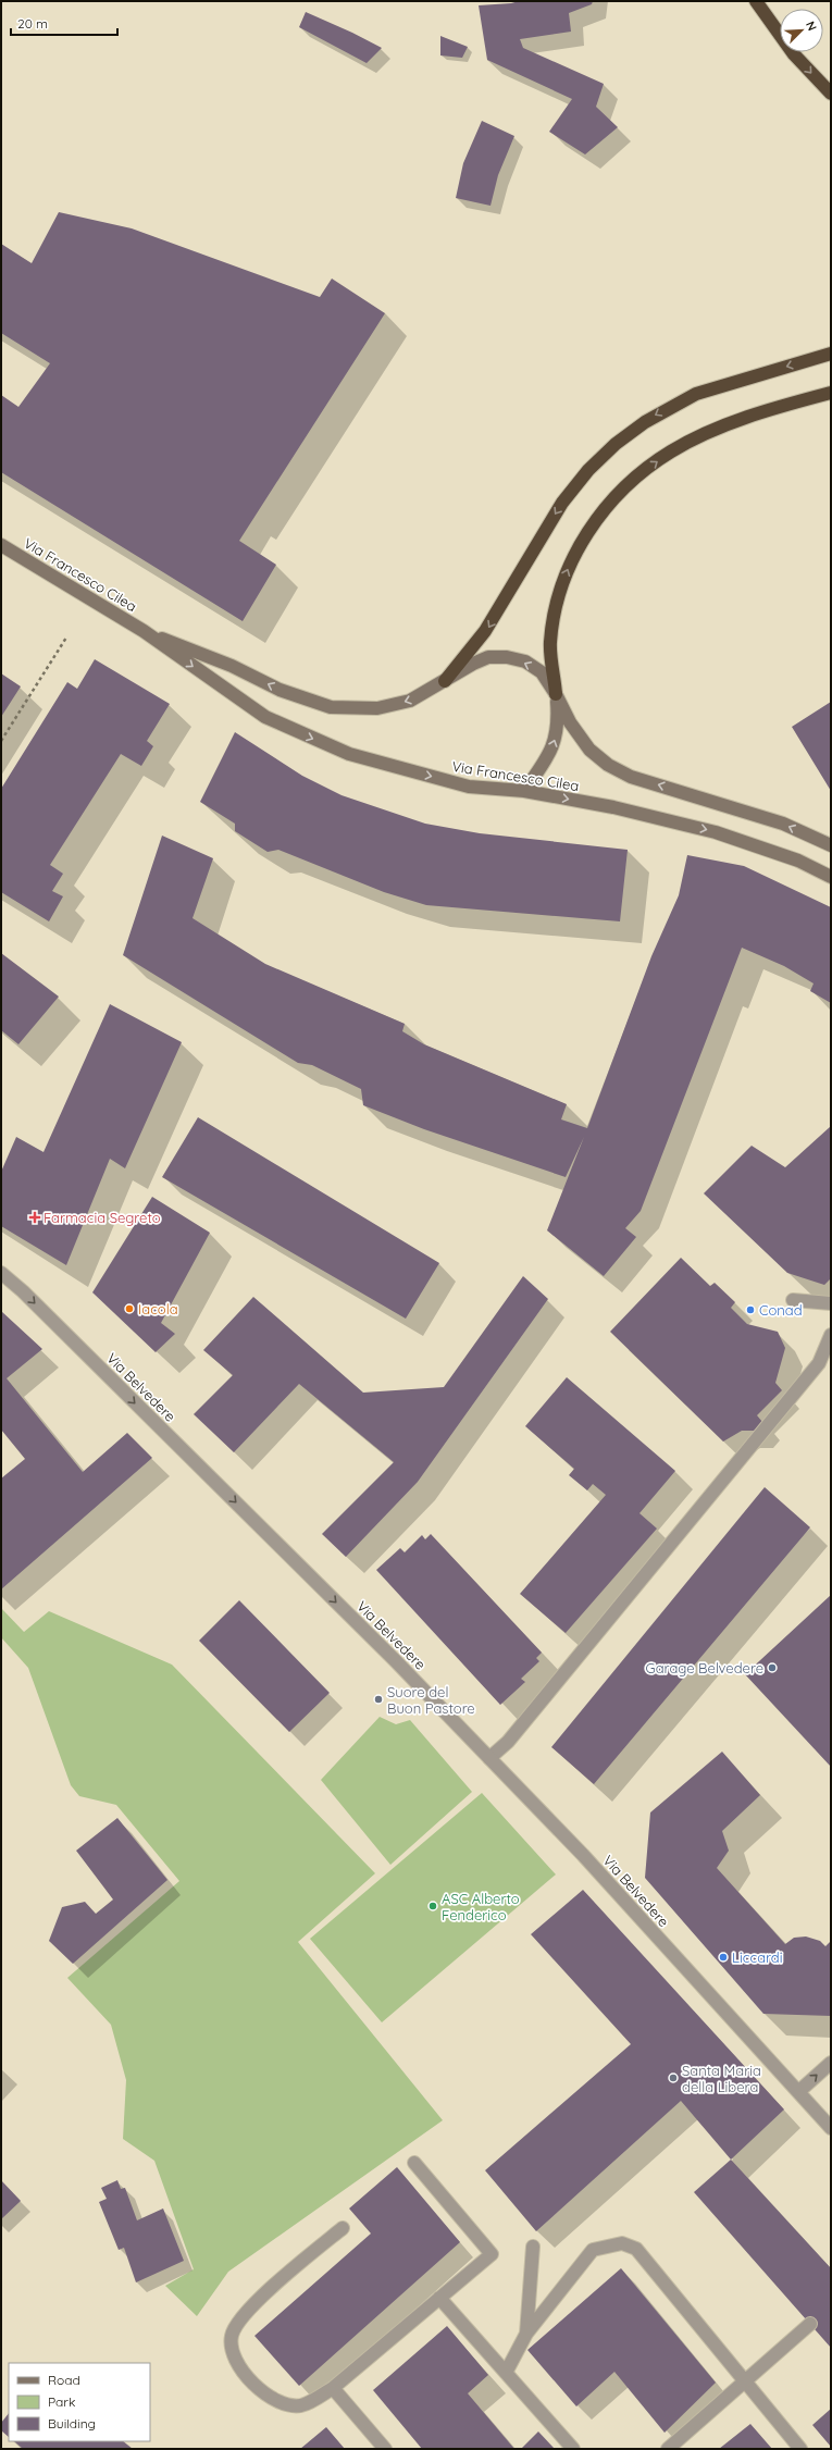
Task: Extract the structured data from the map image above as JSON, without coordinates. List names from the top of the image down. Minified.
{"streets":{"main road":["Via Francesco Cilea"],"street":["Via Belvedere"]},"one_way":["Via Belvedere"],"places":{"health":["Farmacia Segreto"],"other":["Iacola","Conad","Garage Belvedere","Suore del Buon Pastore","ASC Alberto Fenderico","Liccardi","Santa Maria della Libera"]},"legend":["Road","Park","Building"],"scale_bar":"20 m","north":"top right"}
